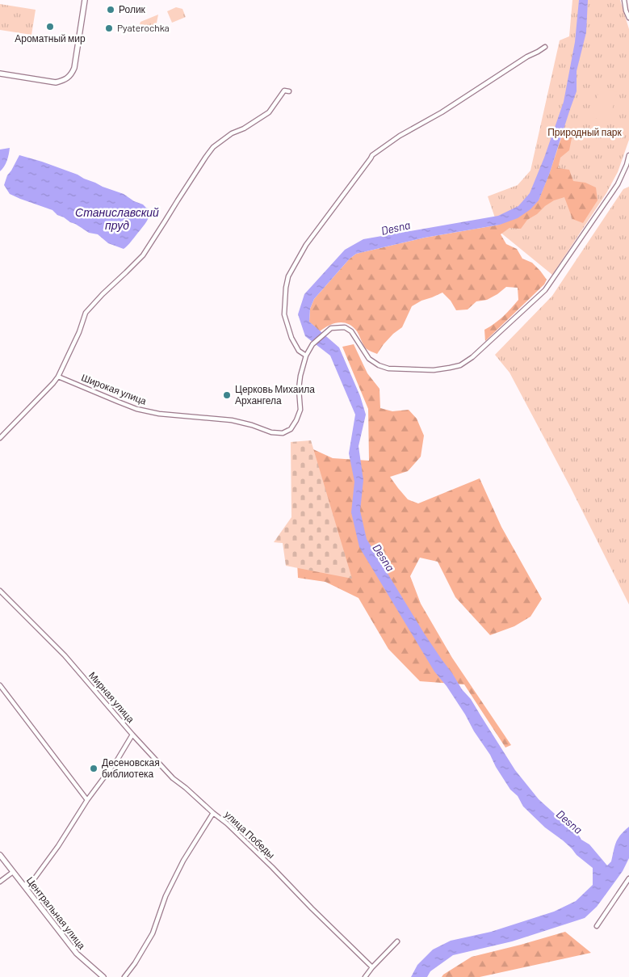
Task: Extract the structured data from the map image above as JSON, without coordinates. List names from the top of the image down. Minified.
{"streets":{"street":["Широкая улица","Мирная улица","улица Победы","Центральная улица"]},"crossings":[["Мирная улица","улица Победы"]],"water":["Станиславский пруд","Desna"],"parks":["Природный парк"],"places":["Ролик","Ароматный мир","Pyaterochka","Церковь Михаила Архангела","Десеновская библиотека"]}
